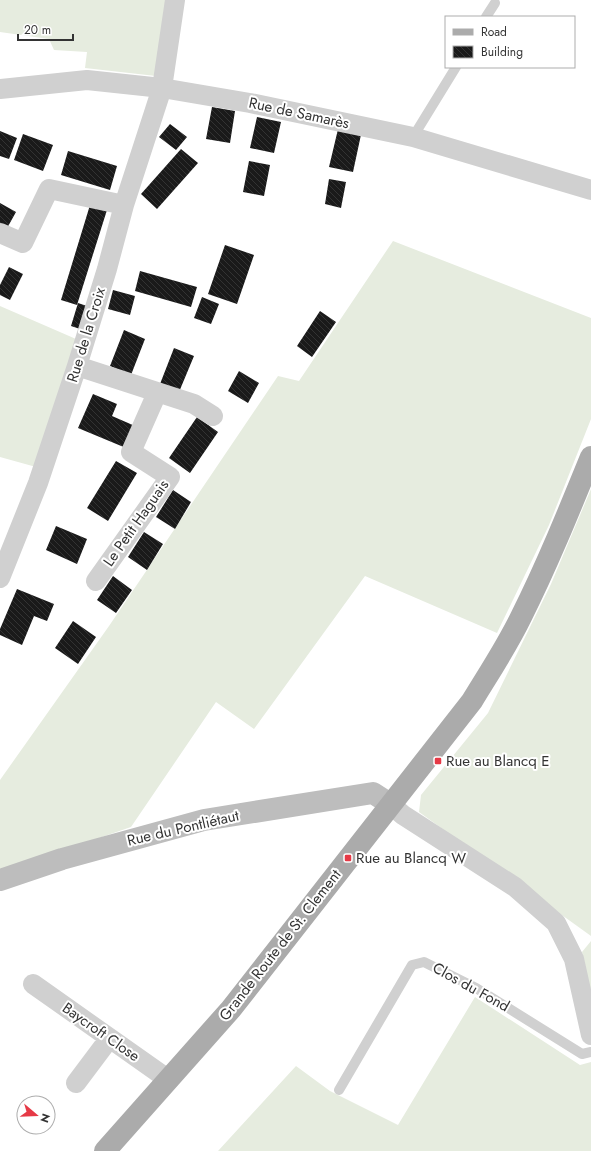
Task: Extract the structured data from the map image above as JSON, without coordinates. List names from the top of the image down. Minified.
{"streets":{"main road":["Rue du Pontliétaut","Grande Route de St. Clement"],"street":["Rue de Samarès","Rue de la Croix","Le Petit Haguais","Baycroft Close"],"lane":["Clos du Fond"]},"crossings":[["Rue de Samarès","Rue de la Croix"],["Rue du Pontliétaut","Grande Route de St. Clement"],["Grande Route de St. Clement","Baycroft Close"]],"places":{"transit":["Rue au Blancq E","Rue au Blancq W"]},"legend":["Road","Building"],"scale_bar":"20 m","north":"right"}
